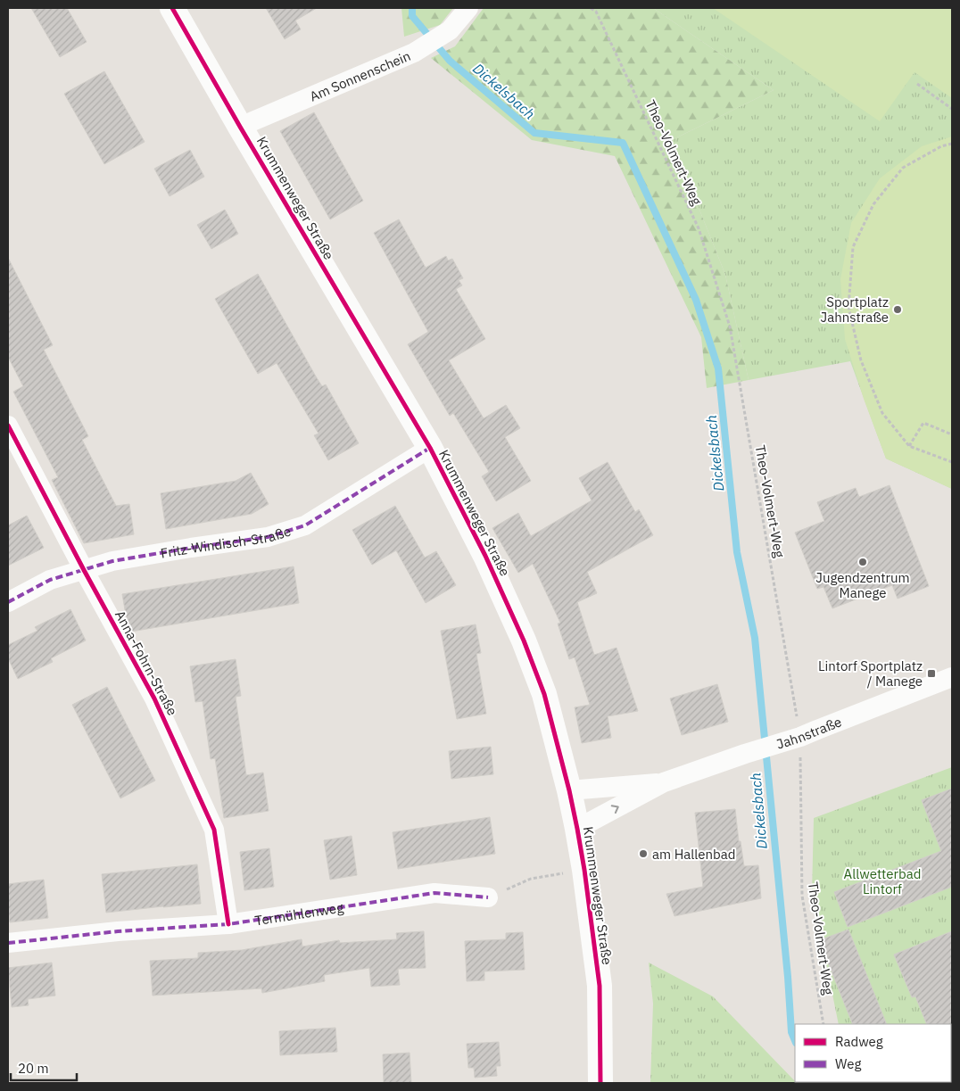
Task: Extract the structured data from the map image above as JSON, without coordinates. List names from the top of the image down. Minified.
{"streets":{"main road":["Krummenweger Straße"],"street":["Am Sonnenschein","Fritz-Windisch-Straße","Anna-Fohrn-Straße","Jahnstraße","Termühlenweg"],"path":["Theo-Volmert-Weg"]},"crossings":[["Am Sonnenschein","Krummenweger Straße"],["Theo-Volmert-Weg","Jahnstraße"],["Krummenweger Straße","Fritz-Windisch-Straße"],["Krummenweger Straße","Jahnstraße"],["Fritz-Windisch-Straße","Anna-Fohrn-Straße"],["Anna-Fohrn-Straße","Termühlenweg"]],"water":["Dickelsbach"],"parks":["Allwetterbad Lintorf"],"places":{"other":["Sportplatz Jahnstraße","Jugendzentrum Manege","am Hallenbad"],"transit":["Lintorf Sportplatz / Manege"]},"legend":["Radweg","Weg"],"scale_bar":"20 m"}
